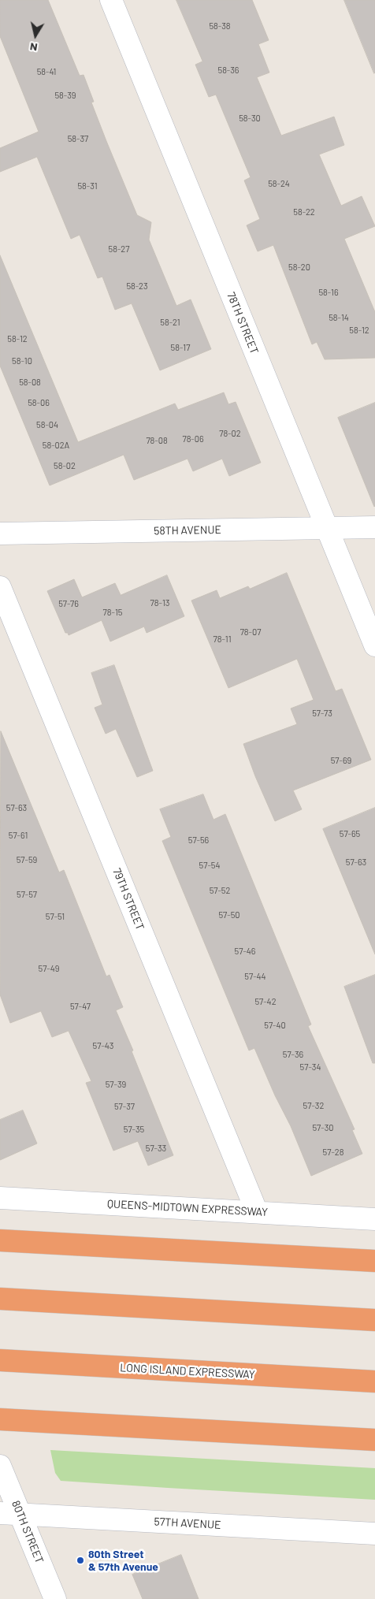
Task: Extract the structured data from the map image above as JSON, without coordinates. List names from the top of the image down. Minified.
{"streets":{"highway":["LONG ISLAND EXPRESSWAY"],"street":["78TH STREET","58TH AVENUE","79TH STREET","QUEENS-MIDTOWN EXPRESSWAY","57TH AVENUE","80TH STREET"]},"crossings":[["78TH STREET","58TH AVENUE"],["79TH STREET","QUEENS-MIDTOWN EXPRESSWAY"],["57TH AVENUE","80TH STREET"]],"places":["80th Street & 57th Avenue"],"house_numbers":["58-38","58-36","58-41","58-39","58-30","58-37","58-24","58-31","58-22","58-27","58-20","58-23","58-16","58-14","58-21","58-12","58-12","58-17","58-10","58-08","58-06","58-04","78-02","78-06","78-08","58-02A","58-02","78-13","57-76","78-15","78-07","78-11","57-73","57-69","57-63","57-65","57-61","57-56","57-59","57-63","57-54","57-52","57-57","57-50","57-51","57-46","57-49","57-44","57-42","57-47","57-40","57-43","57-36","57-34","57-39","57-32","57-37","57-30","57-35","57-33","57-28"],"north":"bottom"}
